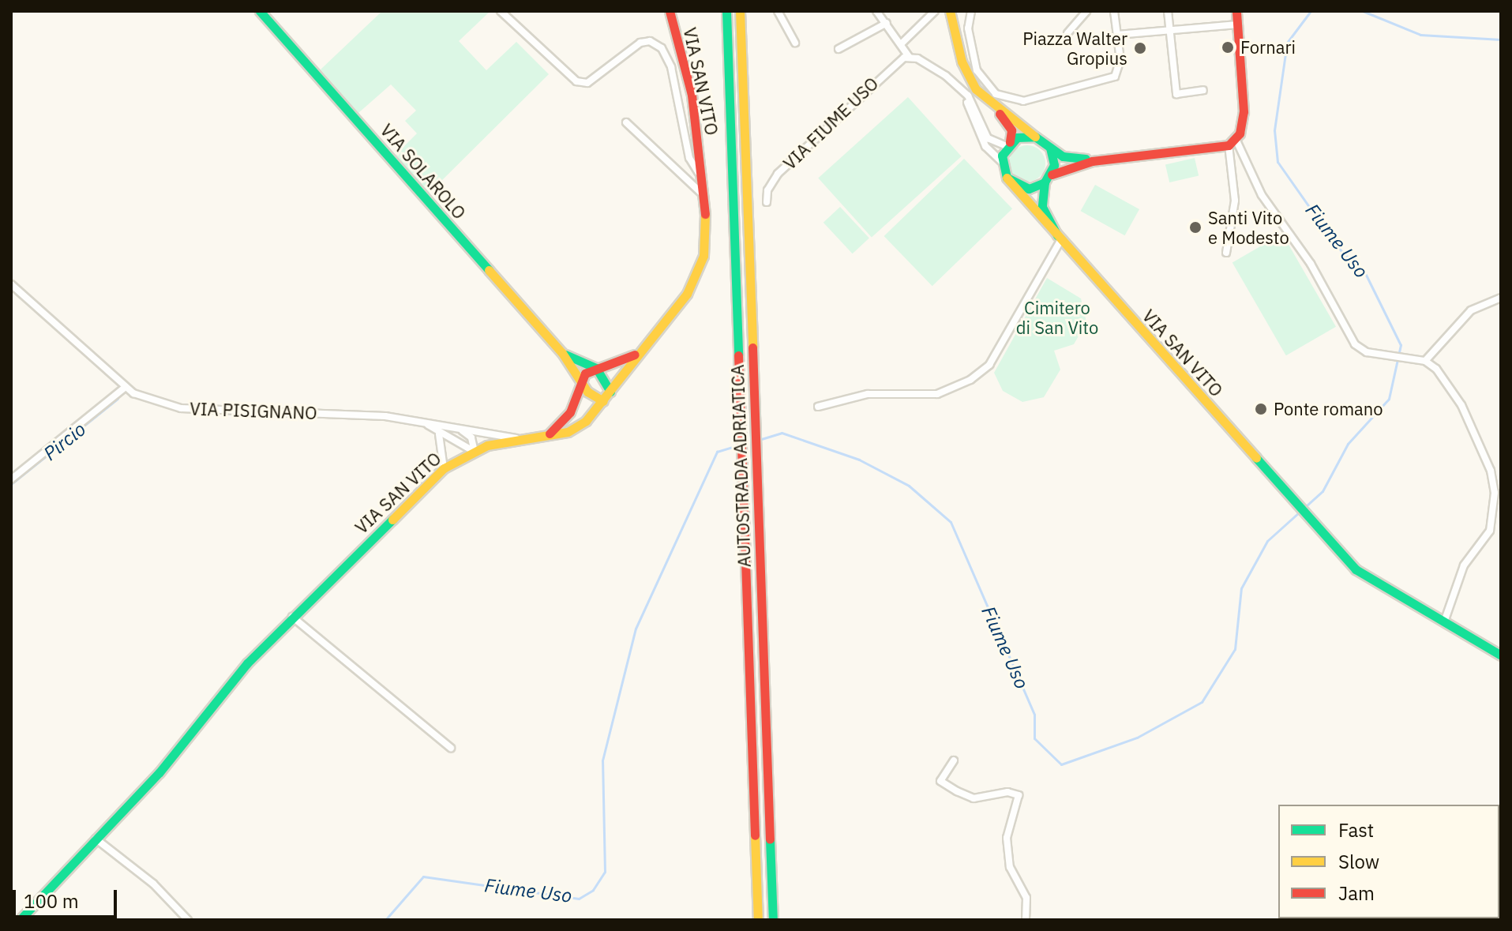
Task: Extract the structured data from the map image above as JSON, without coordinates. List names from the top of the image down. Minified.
{"streets":{"main road":["VIA SAN VITO","VIA SOLAROLO","AUTOSTRADA ADRIATICA"],"street":["VIA FIUME USO","VIA PISIGNANO"]},"crossings":[["VIA SAN VITO","VIA SOLAROLO"],["VIA SAN VITO","VIA PISIGNANO"]],"water":["Fiume Uso","Pircio"],"parks":["Cimitero di San Vito"],"places":["Fornari","Piazza Walter Gropius","Santi Vito e Modesto","Ponte romano"],"legend":["Fast","Slow","Jam"],"scale_bar":"100 m"}
